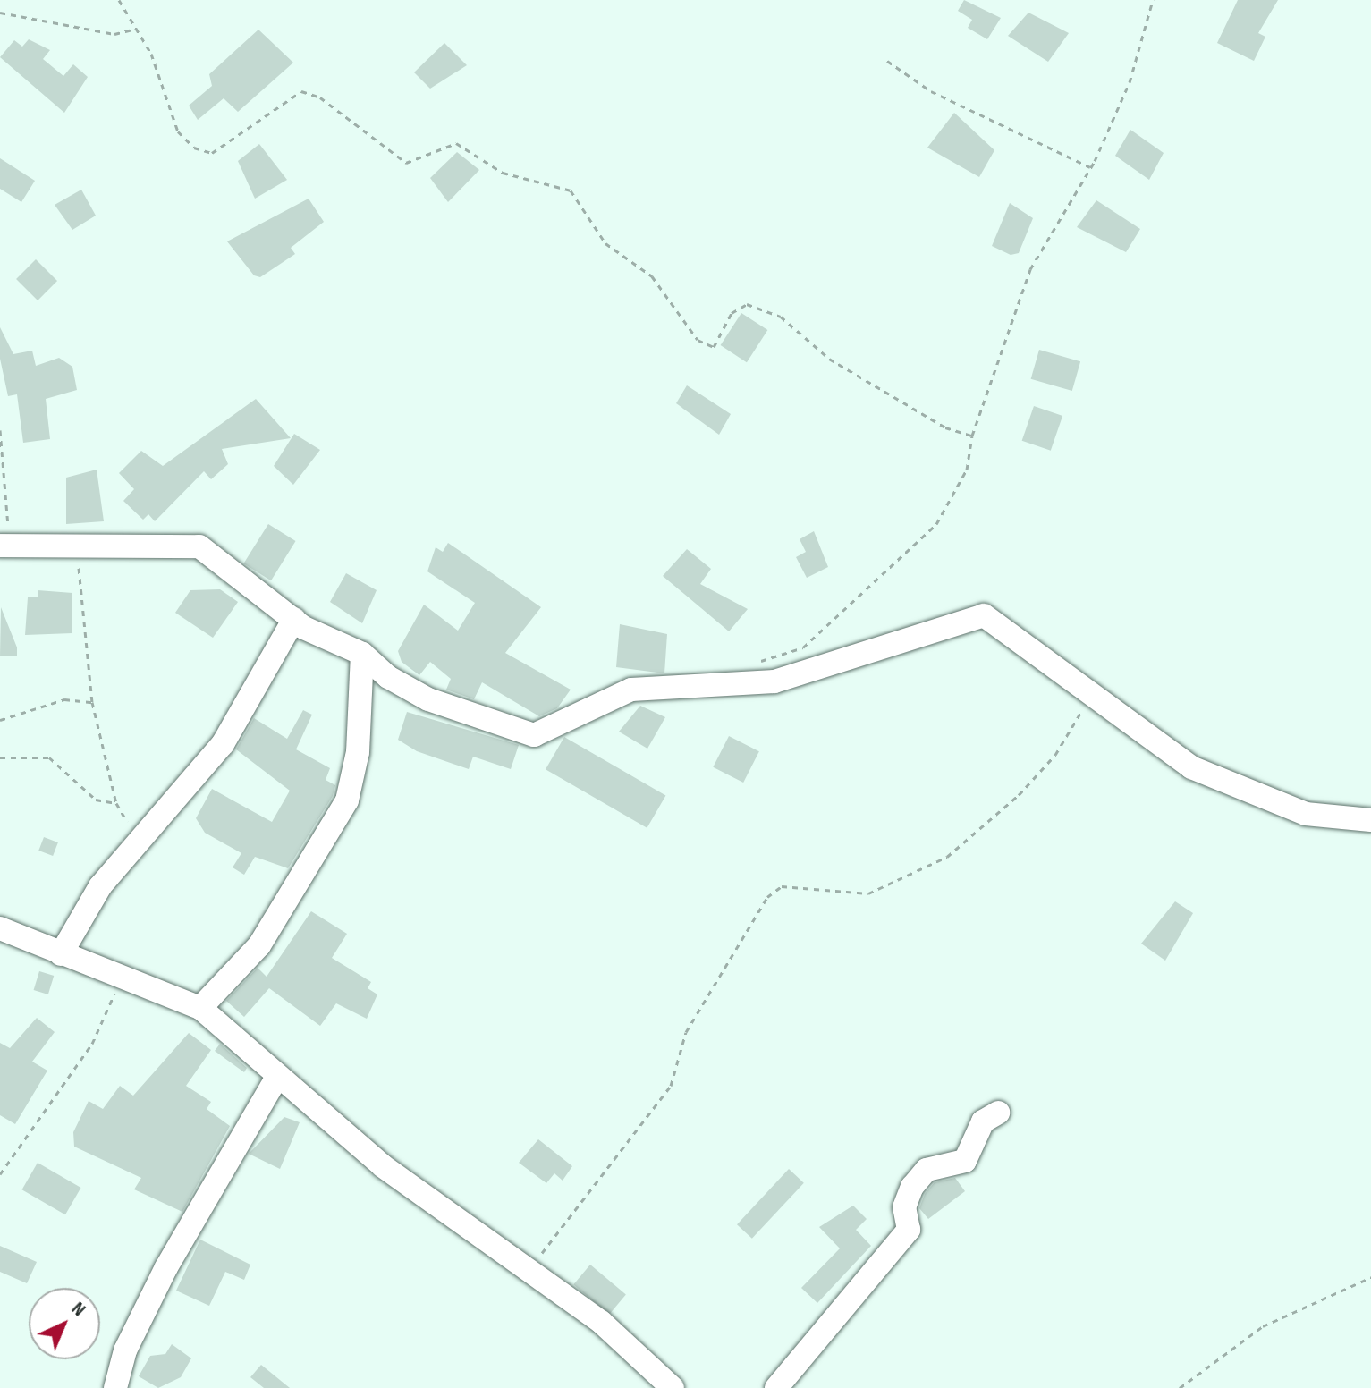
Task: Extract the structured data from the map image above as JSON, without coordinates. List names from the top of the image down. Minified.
{"north":"top right"}
